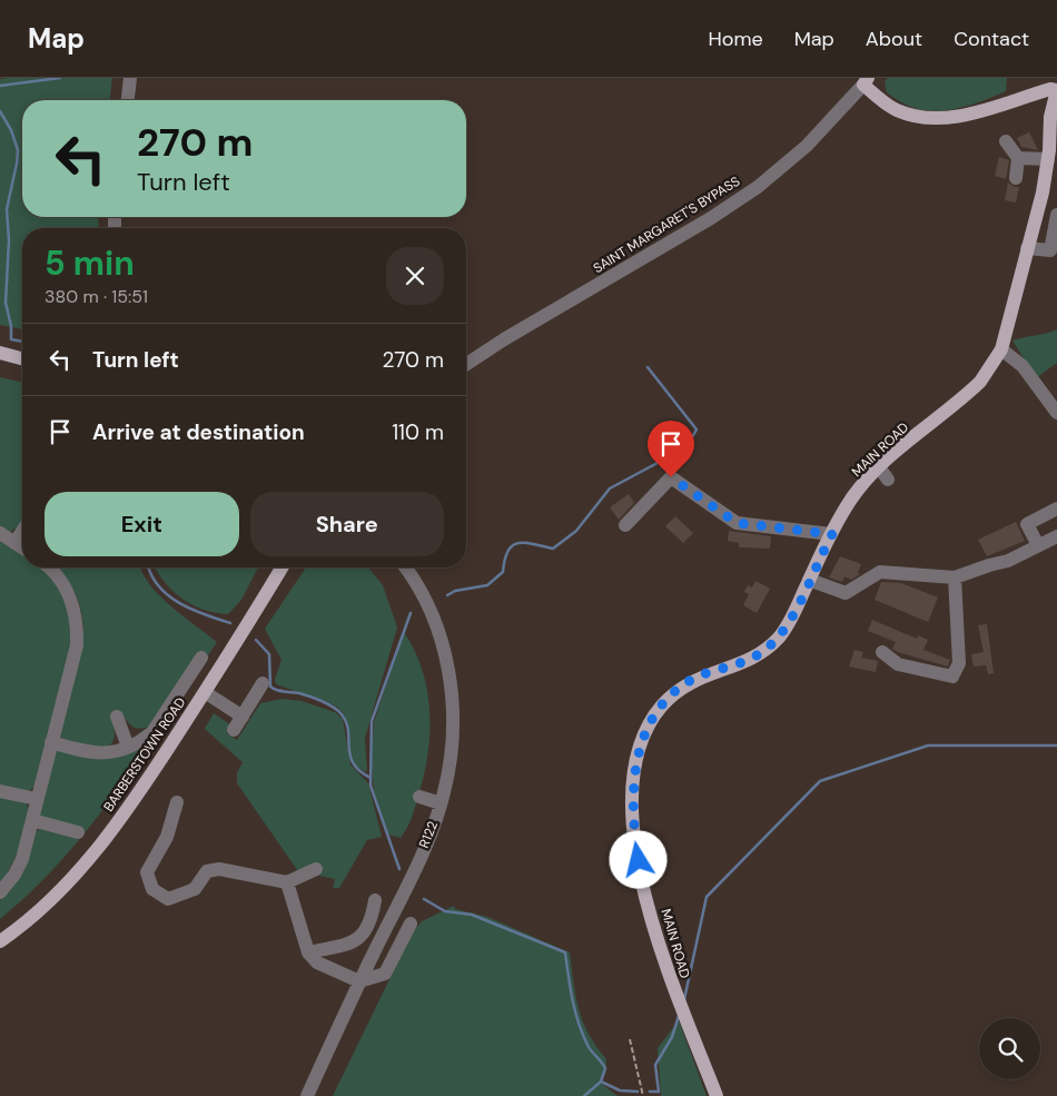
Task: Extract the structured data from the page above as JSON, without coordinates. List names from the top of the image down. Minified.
{"streets":{"main road":["MAIN ROAD","BARBERSTOWN ROAD"],"street":["SAINT MARGARET'S BYPASS","R122"]},"page":{"header":"Map","nav":["Home","Map","About","Contact"],"turn":["270 m","Turn left"],"heading":["5 min","380 m · 15:51"],"list":[{"name":"Turn left","value":"270 m"},{"name":"Arrive at destination","value":"110 m"}],"buttons":["Exit","Share"]}}
